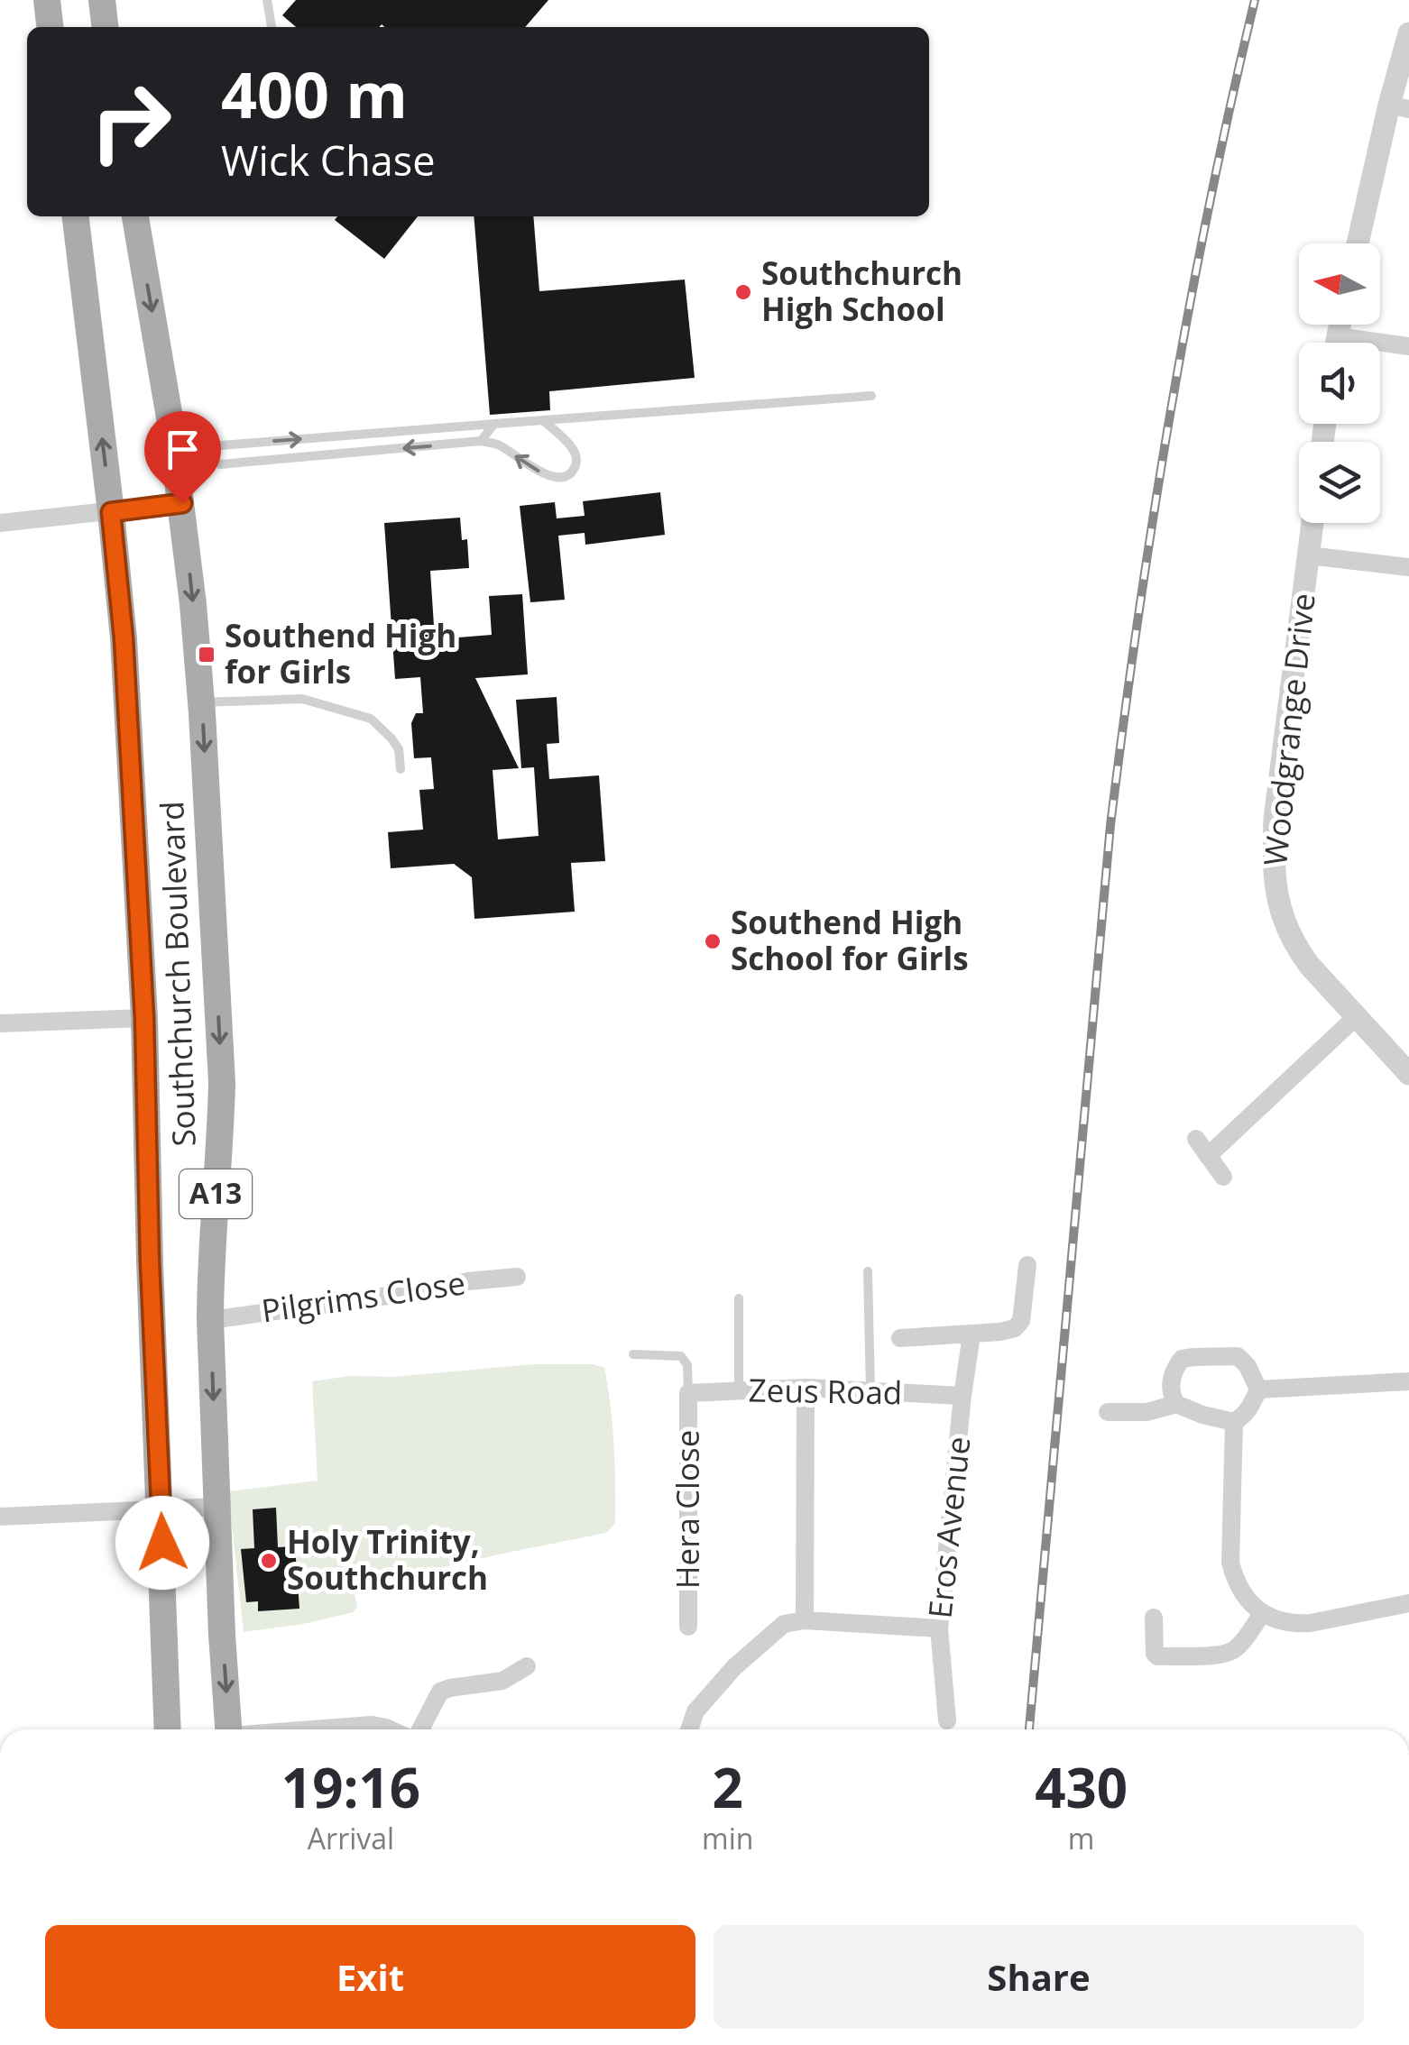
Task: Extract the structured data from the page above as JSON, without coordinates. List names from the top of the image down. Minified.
{"streets":{"main road":["Southchurch Boulevard","A13"],"street":["Woodgrange Drive","Pilgrims Close","Zeus Road","Hera Close","Eros Avenue"]},"crossings":[["Southchurch Boulevard","Pilgrims Close"],["Zeus Road","Hera Close"],["Zeus Road","Eros Avenue"]],"places":{"other":["Southchurch High School","Southend High School for Girls","Holy Trinity, Southchurch"],"transit":["Southend High for Girls"]},"north":"left","page":{"turn":["400 m","Wick Chase"],"eta":["19:16","Arrival","2","min","430","m"],"buttons":["Exit","Share"]}}
